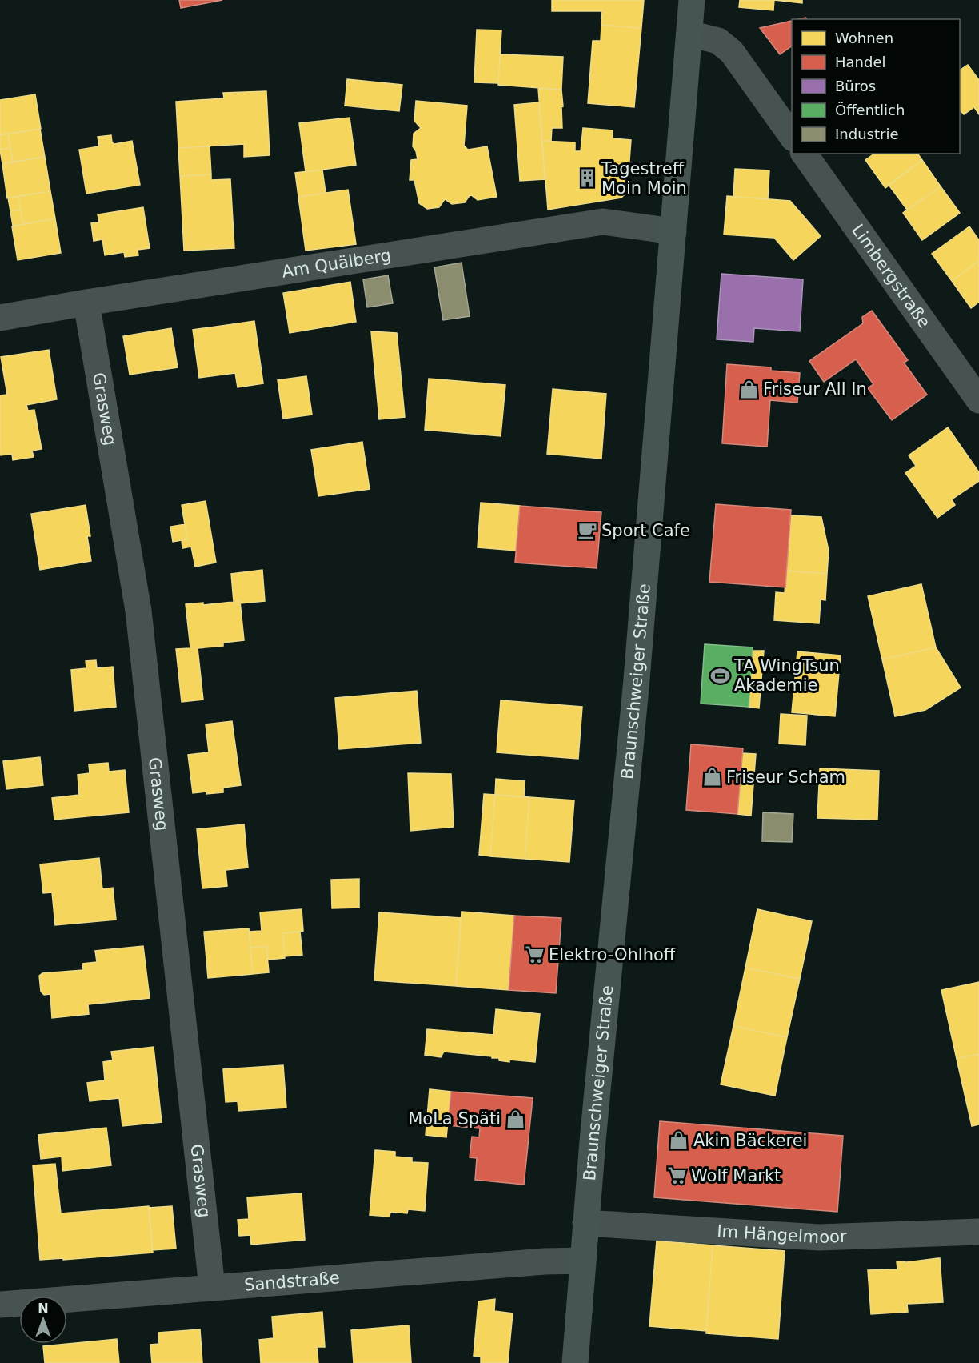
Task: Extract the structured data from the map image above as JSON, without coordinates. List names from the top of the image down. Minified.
{"streets":{"street":["Am Quälberg","Limbergstraße","Grasweg","Braunschweiger Straße","Im Hängelmoor","Sandstraße"]},"crossings":[["Am Quälberg","Grasweg"],["Am Quälberg","Braunschweiger Straße"],["Grasweg","Sandstraße"],["Braunschweiger Straße","Im Hängelmoor"],["Braunschweiger Straße","Sandstraße"]],"places":{"building":["Tagestreff Moin Moin"],"shop":["Friseur All In","Friseur Scham","MoLa Späti","Akin Bäckerei"],"cafe":["Sport Cafe"],"sports":["TA WingTsun Akademie"],"supermarket":["Elektro-Ohlhoff","Wolf Markt"]},"legend":["Wohnen","Handel","Büros","Öffentlich","Industrie"],"north":"top"}
